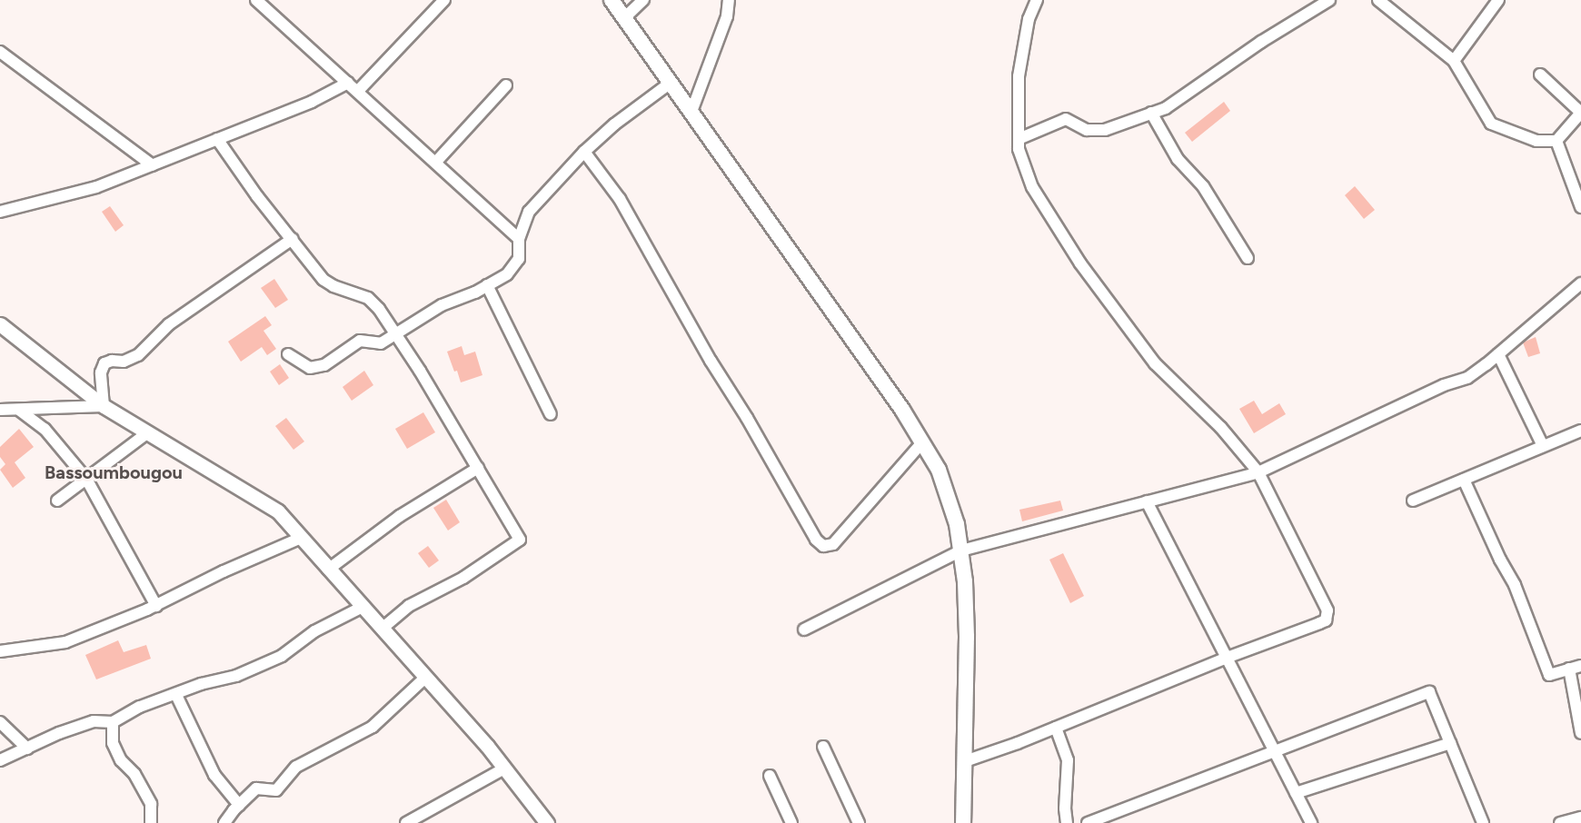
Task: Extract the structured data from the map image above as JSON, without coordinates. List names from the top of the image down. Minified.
{"districts":["Bassoumbougou"]}
